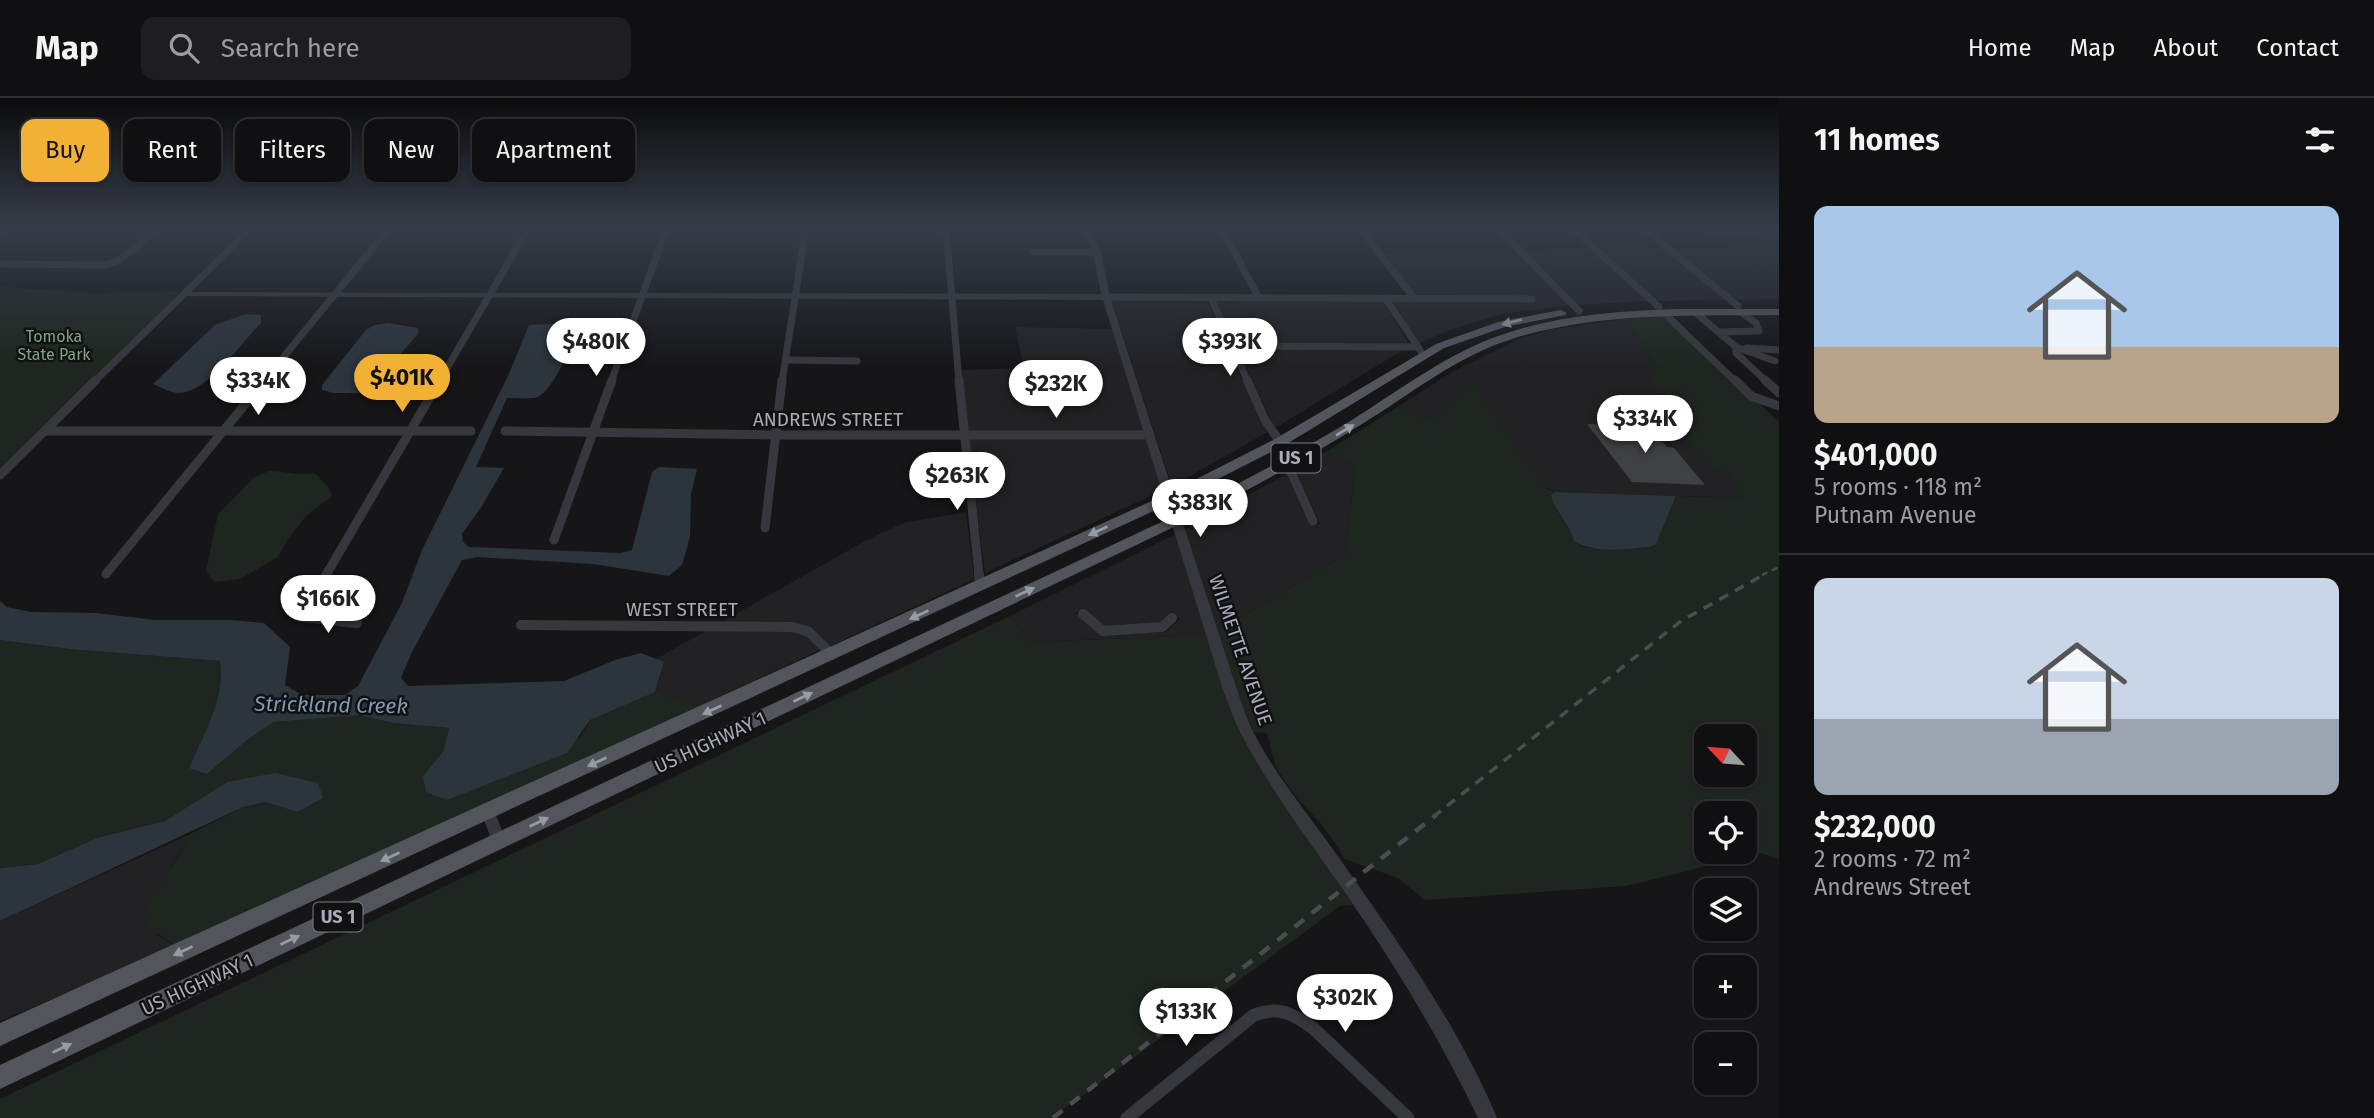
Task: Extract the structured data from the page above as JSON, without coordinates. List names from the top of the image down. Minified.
{"streets":{"main road":["US 1","US HIGHWAY 1"],"street":["ANDREWS STREET","WEST STREET","WILMETTE AVENUE"]},"crossings":[["ANDREWS STREET","WILMETTE AVENUE"],["US 1","US HIGHWAY 1"],["WEST STREET","US HIGHWAY 1"],["WILMETTE AVENUE","US HIGHWAY 1"]],"water":["Strickland Creek"],"parks":["Tomoka State Park"],"north":"top left","page":{"header":"Map","search":"Search here","nav":["Home","Map","About","Contact"],"heading":"11 homes","chip":["Buy","Rent","Filters","New","Apartment"],"list":[{"name":"$401,000","note":"5 rooms · 118 m² · Putnam Avenue"},{"name":"$232,000","note":"2 rooms · 72 m² · Andrews Street"}],"price":["$480K","$393K","$401K","$334K","$232K","$334K","$263K","$383K","$166K","$302K","$133K"],"map_buttons":["+","−"]}}
